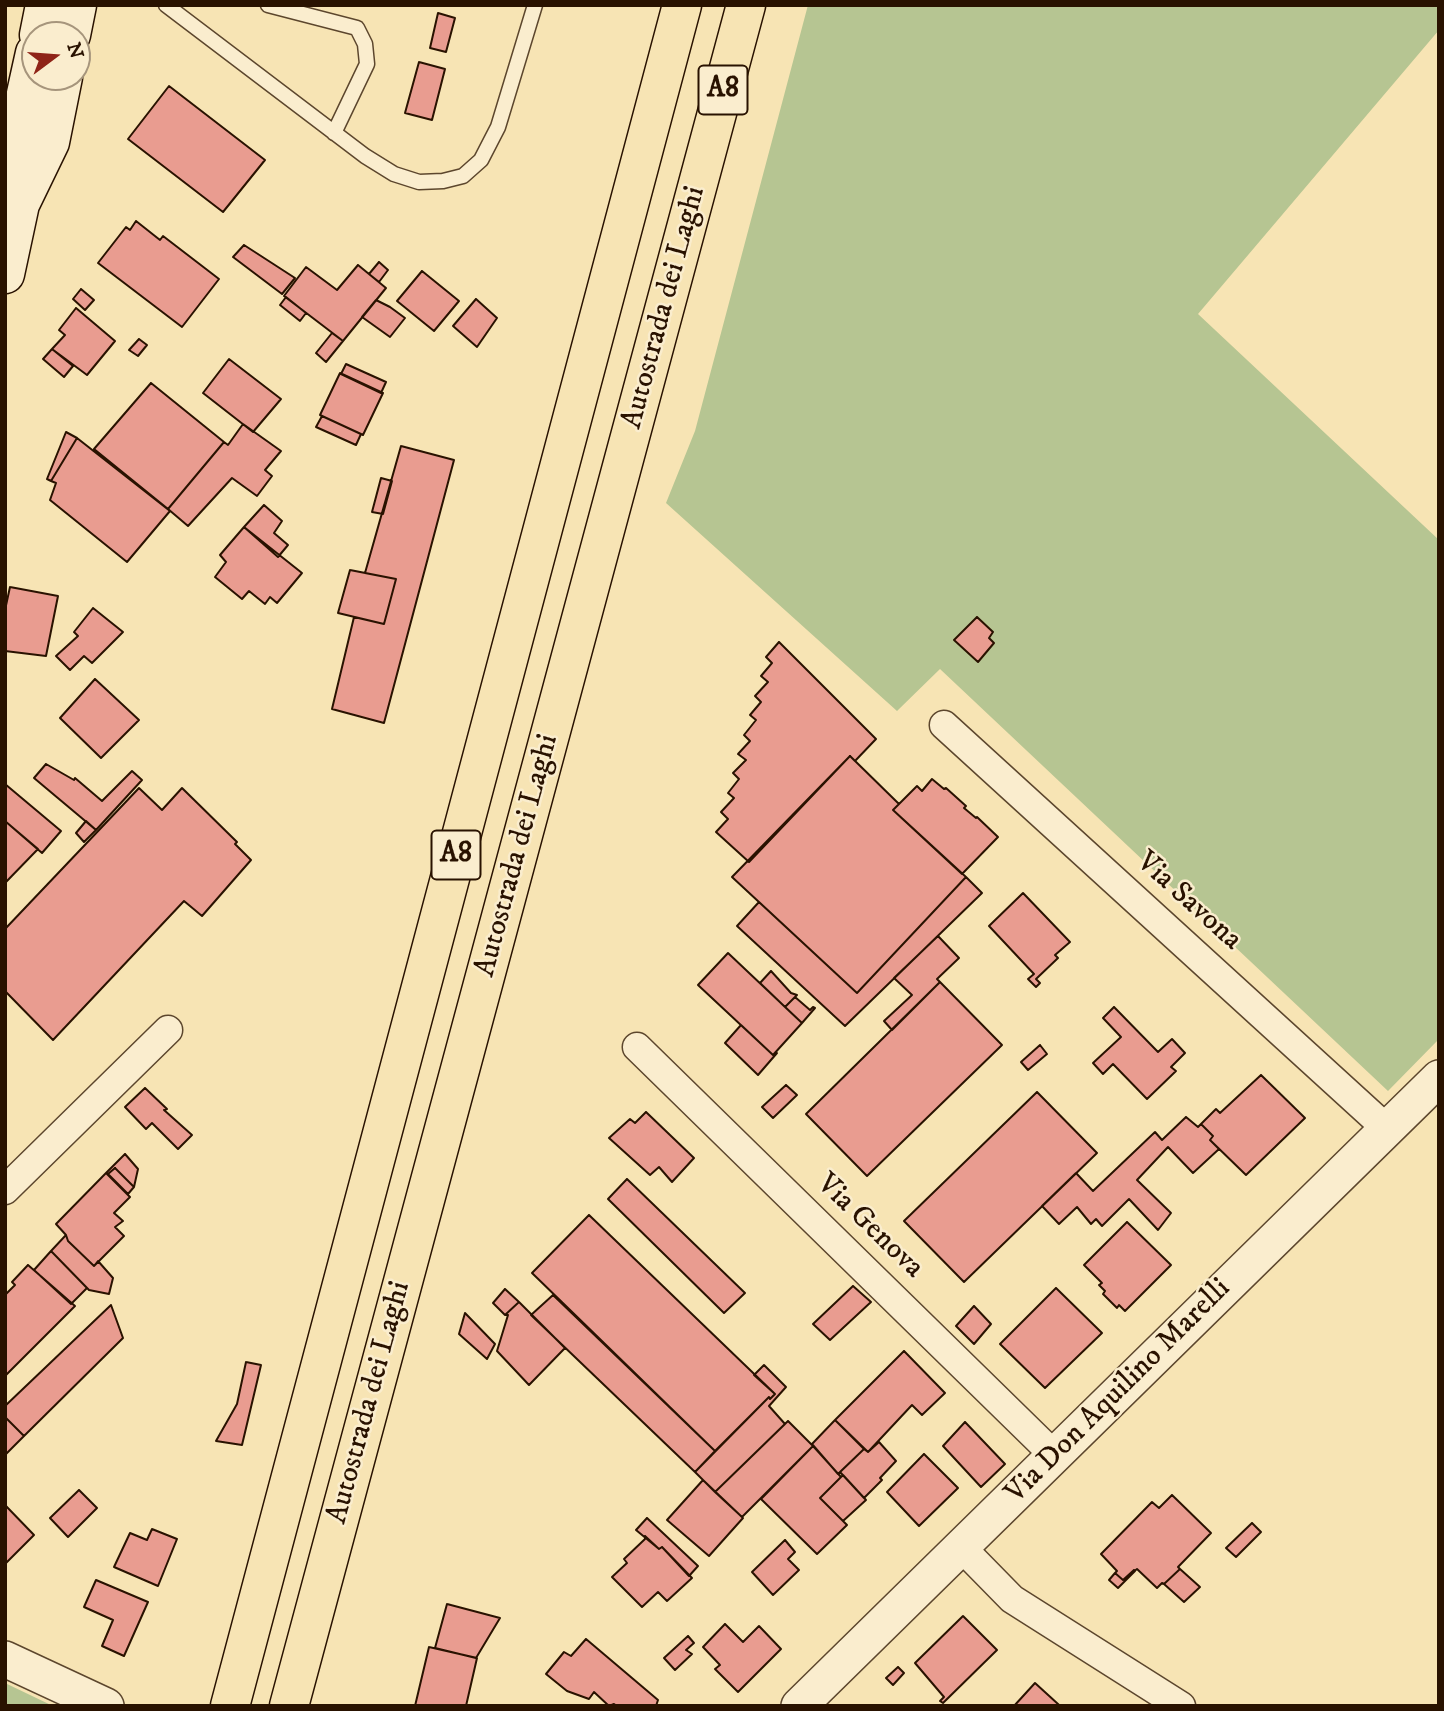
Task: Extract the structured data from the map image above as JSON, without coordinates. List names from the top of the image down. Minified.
{"streets":{"highway":["A8","Autostrada dei Laghi"],"street":["Via Savona","Via Genova","Via Don Aquilino Marelli"]},"crossings":[["Via Savona","Via Don Aquilino Marelli"],["Via Genova","Via Don Aquilino Marelli"]],"north":"right"}
